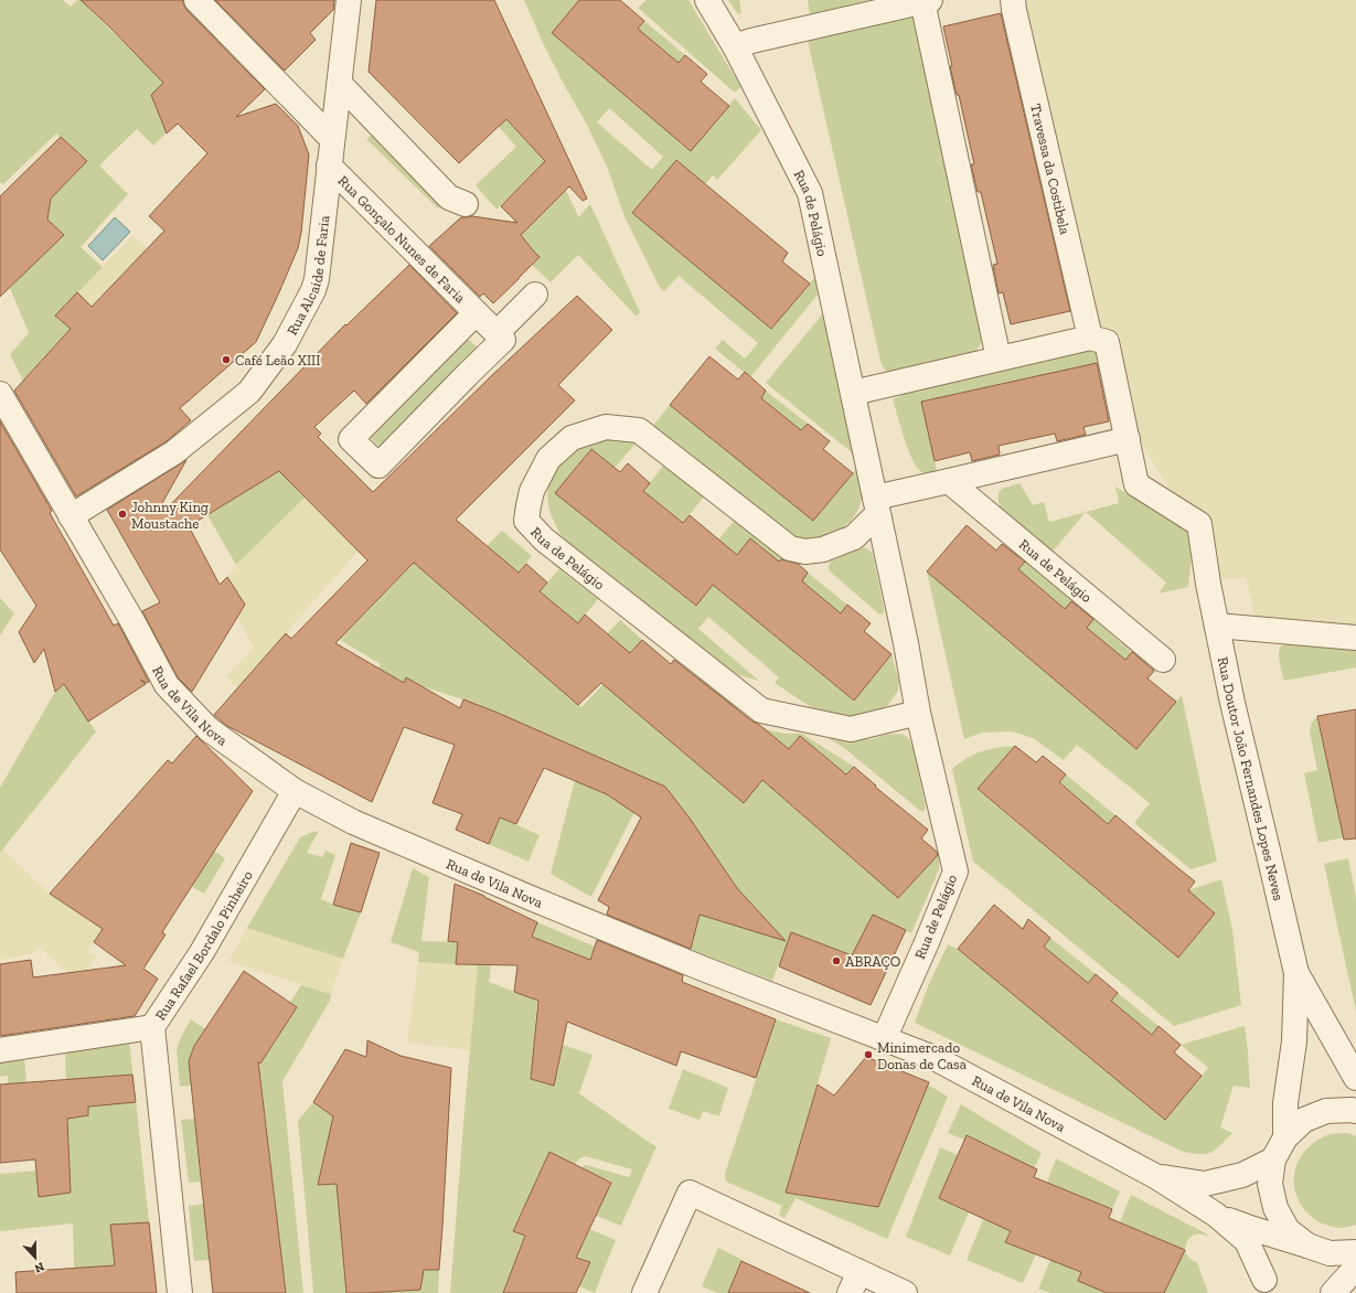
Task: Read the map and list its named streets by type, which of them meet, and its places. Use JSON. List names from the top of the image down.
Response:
{
  "streets": {
    "street": [
      "Travessa da Costibela",
      "Rua de Pelágio",
      "Rua Gonçalo Nunes de Faria",
      "Rua Alcaide de Faria",
      "Rua de Vila Nova",
      "Rua Doutor João Fernandes Lopes Neves",
      "Rua Rafael Bordalo Pinheiro"
    ]
  },
  "crossings": [
    ["Travessa da Costibela", "Rua de Pelágio"],
    ["Travessa da Costibela", "Rua Doutor João Fernandes Lopes Neves"],
    ["Rua de Pelágio", "Rua de Vila Nova"],
    ["Rua Gonçalo Nunes de Faria", "Rua Alcaide de Faria"],
    ["Rua Alcaide de Faria", "Rua de Vila Nova"],
    ["Rua de Vila Nova", "Rua Rafael Bordalo Pinheiro"]
  ],
  "places": [
    "Café Leão XIII",
    "Johnny King Moustache",
    "ABRAÇO",
    "Minimercado Donas de Casa"
  ],
  "north": "bottom"
}
